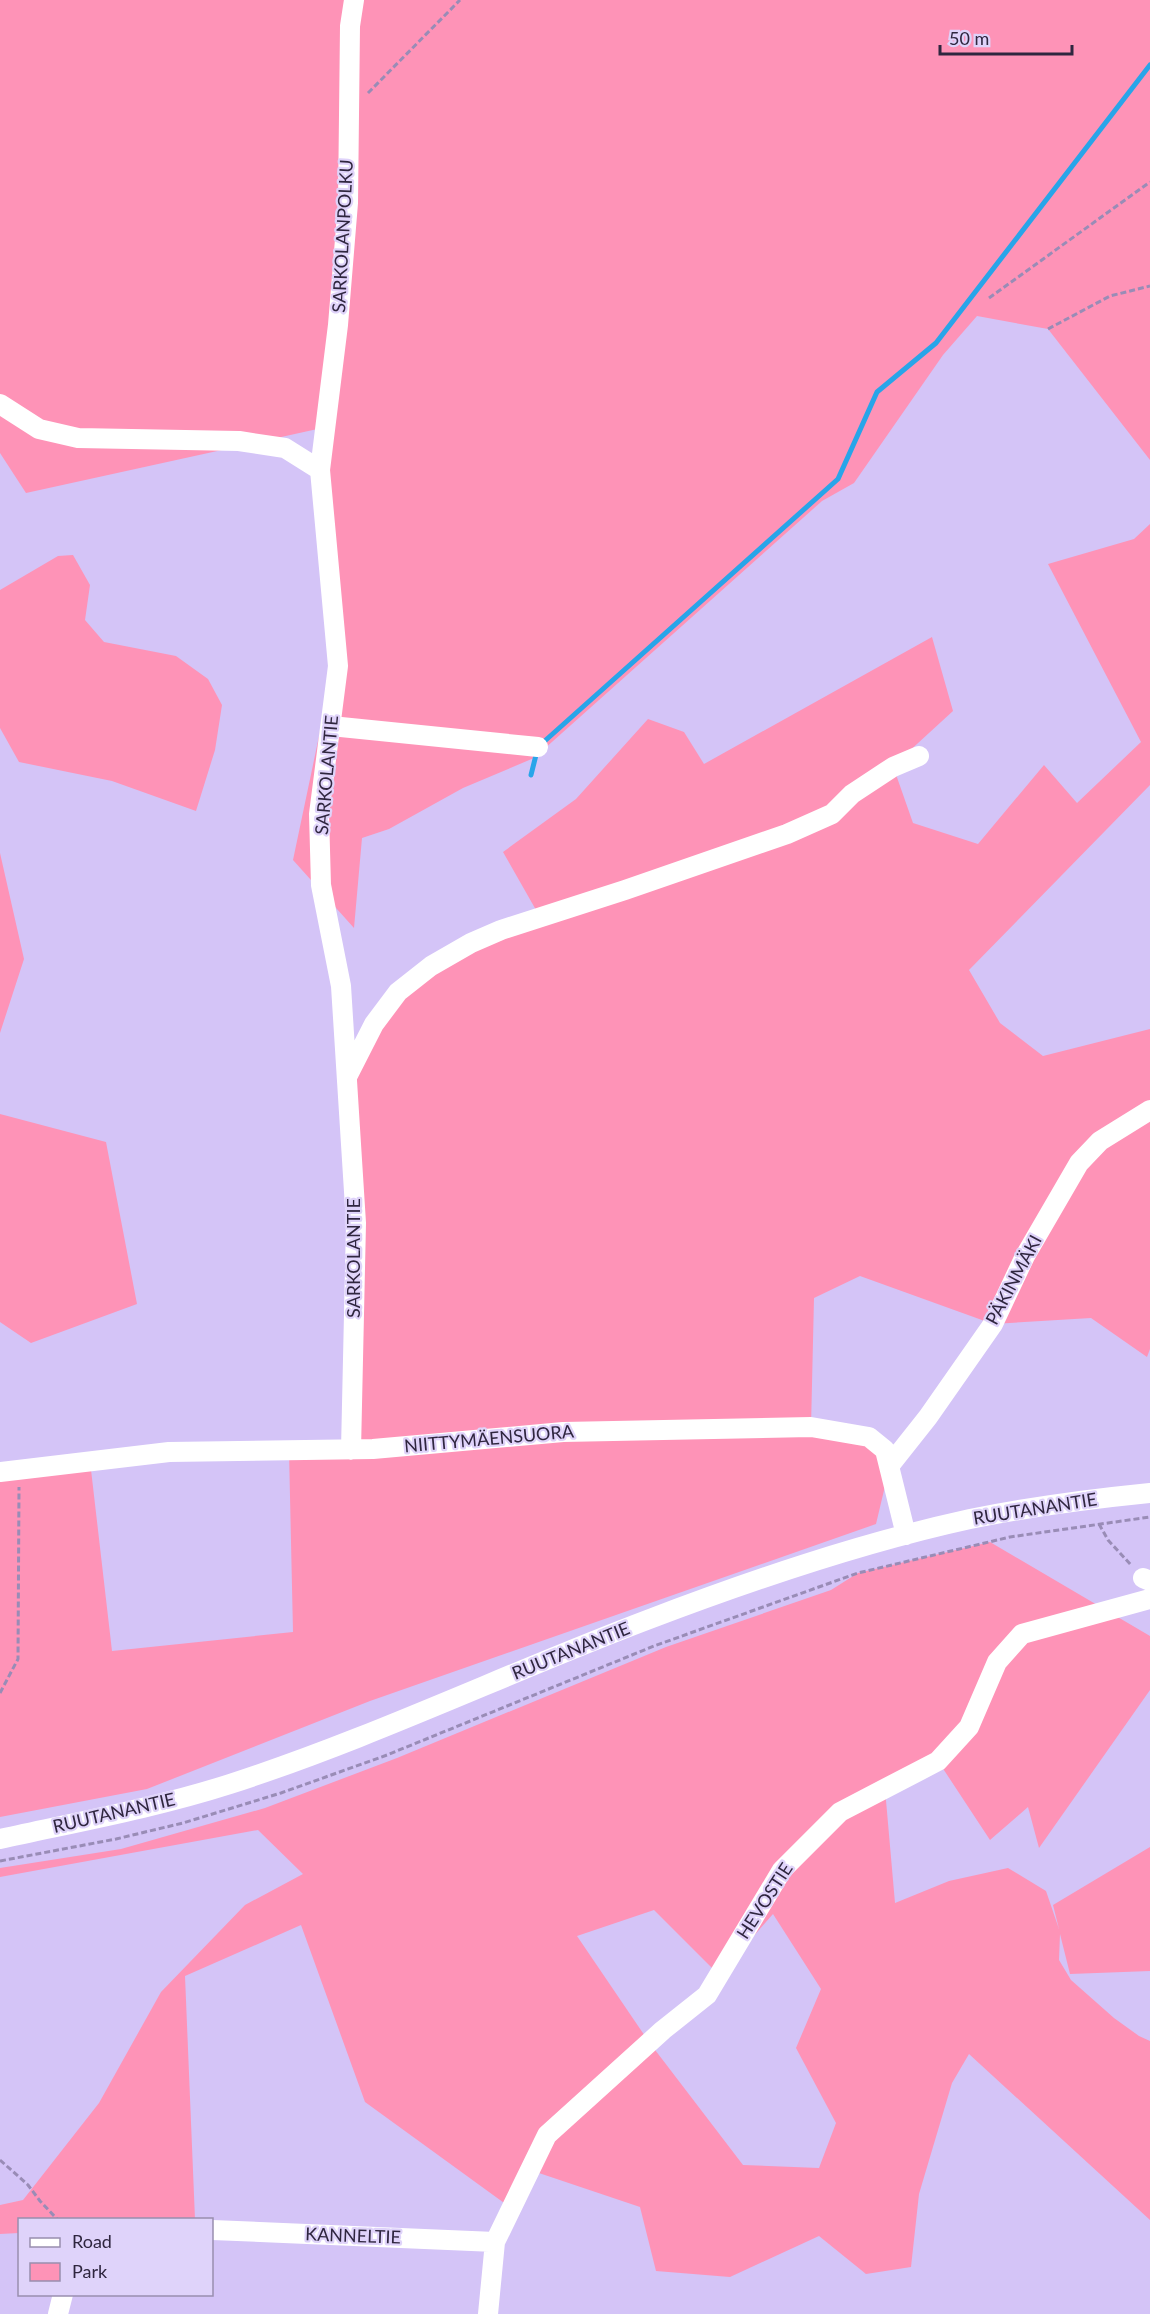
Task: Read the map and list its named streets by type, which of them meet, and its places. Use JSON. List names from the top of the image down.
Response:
{
  "streets": {
    "street": [
      "SARKOLANPOLKU",
      "SARKOLANTIE",
      "PÄKINMÄKI",
      "NIITTYMÄENSUORA",
      "RUUTANANTIE",
      "HEVOSTIE",
      "KANNELTIE"
    ]
  },
  "crossings": [
    ["SARKOLANPOLKU", "SARKOLANTIE"],
    ["SARKOLANTIE", "NIITTYMÄENSUORA"],
    ["PÄKINMÄKI", "NIITTYMÄENSUORA"],
    ["NIITTYMÄENSUORA", "RUUTANANTIE"],
    ["HEVOSTIE", "KANNELTIE"]
  ],
  "legend": ["Road", "Park"],
  "scale_bar": "50 m"
}
